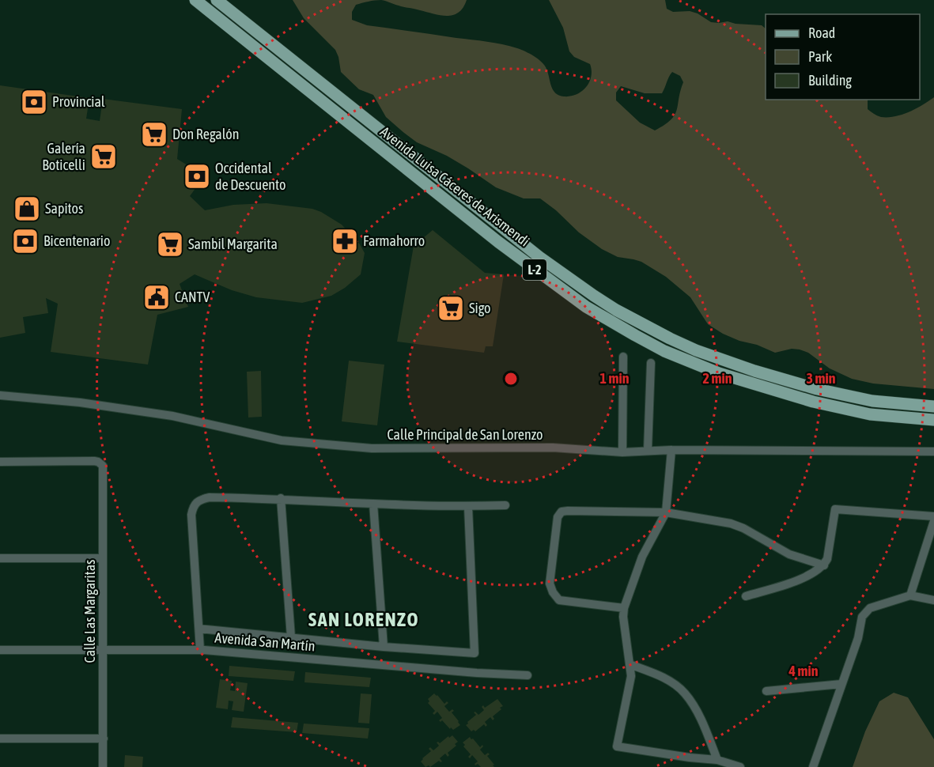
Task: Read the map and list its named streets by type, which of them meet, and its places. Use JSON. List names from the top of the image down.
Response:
{
  "streets": {
    "main road": ["Avenida Luisa Cáceres de Arismendi", "L-2"],
    "street": ["Calle Principal de San Lorenzo", "Calle Las Margaritas", "Avenida San Martín"]
  },
  "crossings": [
    ["Calle Las Margaritas", "Avenida San Martín"]
  ],
  "districts": ["SAN LORENZO"],
  "places": {
    "bank": ["Provincial", "Occidental de Descuento", "Bicentenario"],
    "supermarket": [
      "Don Regalón",
      "Galería Boticelli",
      "Sambil Margarita",
      "Sigo"
    ],
    "shop": ["Sapitos"],
    "pharmacy": ["Farmahorro"],
    "public building": ["CANTV"]
  },
  "legend": ["Road", "Park", "Building"],
  "rings": [
    "1 min",
    "2 min",
    "3 min",
    "4 min"
  ]
}
